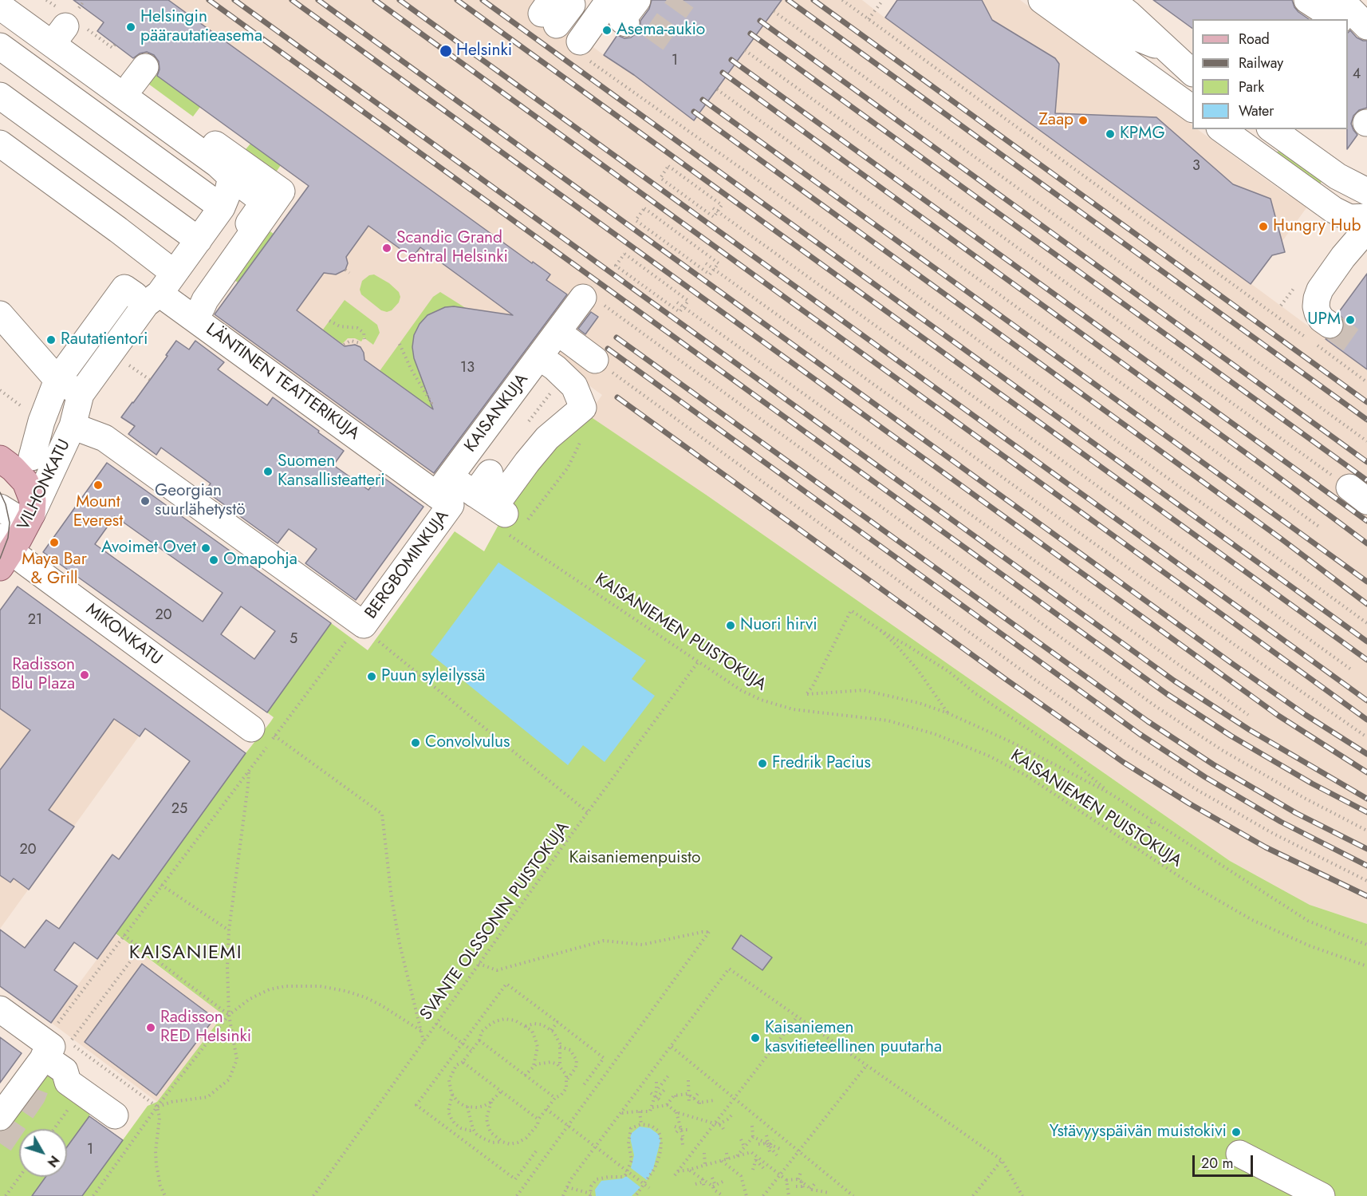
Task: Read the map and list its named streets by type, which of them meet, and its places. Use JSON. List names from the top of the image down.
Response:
{
  "streets": {
    "main road": ["VILHONKATU"],
    "street": [
      "LÄNTINEN TEATTERIKUJA",
      "KAISANKUJA",
      "BERGBOMINKUJA",
      "MIKONKATU"
    ],
    "path": ["KAISANIEMEN PUISTOKUJA", "SVANTE OLSSONIN PUISTOKUJA"]
  },
  "crossings": [
    ["LÄNTINEN TEATTERIKUJA", "KAISANKUJA"],
    ["LÄNTINEN TEATTERIKUJA", "VILHONKATU"],
    ["LÄNTINEN TEATTERIKUJA", "BERGBOMINKUJA"],
    ["LÄNTINEN TEATTERIKUJA", "KAISANIEMEN PUISTOKUJA"],
    ["KAISANKUJA", "BERGBOMINKUJA"],
    ["VILHONKATU", "MIKONKATU"],
    ["KAISANIEMEN PUISTOKUJA", "SVANTE OLSSONIN PUISTOKUJA"]
  ],
  "districts": ["KAISANIEMI"],
  "parks": ["Kaisaniemenpuisto"],
  "places": [
    "Helsingin päärautatieasema",
    "Asema-aukio",
    "Helsinki",
    "Zaap",
    "KPMG",
    "Hungry Hub",
    "Scandic Grand Central Helsinki",
    "UPM",
    "Rautatientori",
    "Suomen Kansallisteatteri",
    "Mount Everest",
    "Georgian suurlähetystö",
    "Maya Bar & Grill",
    "Avoimet Ovet",
    "Omapohja",
    "Nuori hirvi",
    "Radisson Blu Plaza",
    "Puun syleilyssä",
    "Convolvulus",
    "Fredrik Pacius",
    "Radisson RED Helsinki",
    "Kaisaniemen kasvitieteellinen puutarha",
    "Ystävyyspäivän muistokivi"
  ],
  "house_numbers": [
    "1",
    "4",
    "3",
    "13",
    "20",
    "21",
    "5",
    "25",
    "20",
    "1"
  ],
  "legend": [
    "Road",
    "Railway",
    "Park",
    "Water"
  ],
  "scale_bar": "20 m",
  "north": "bottom right"
}
